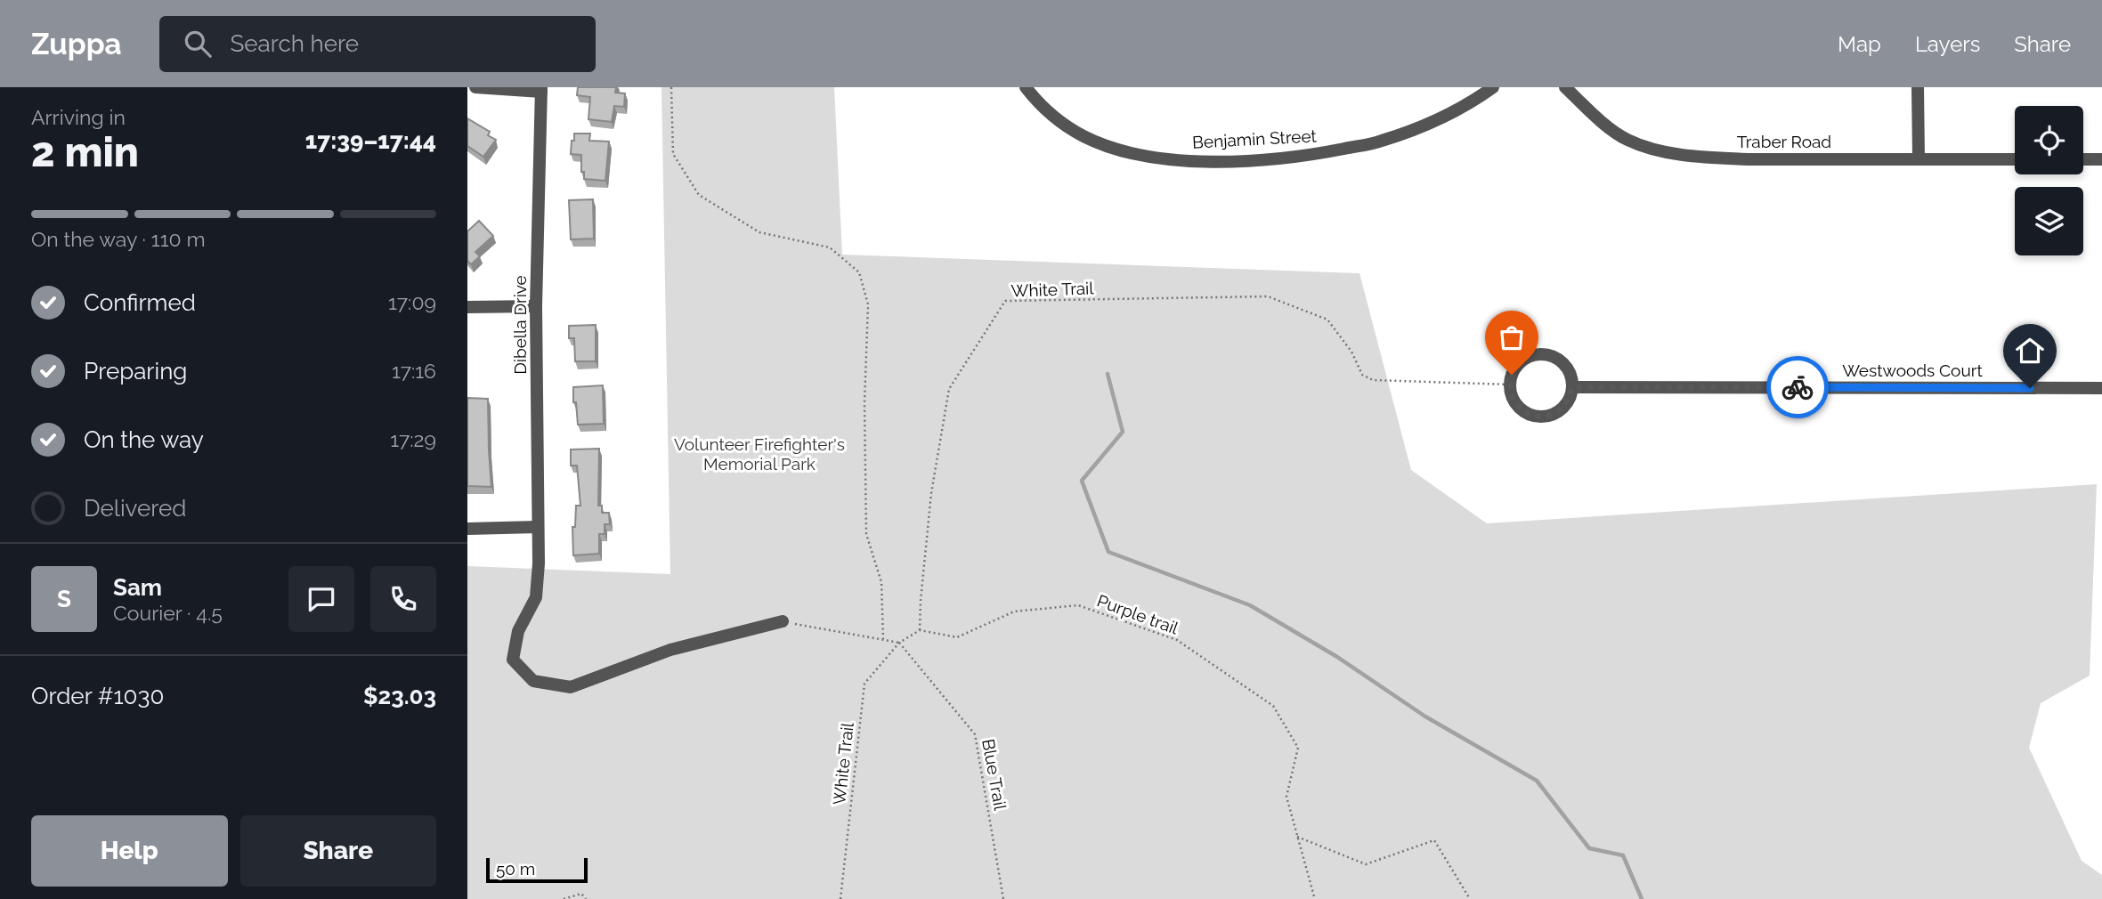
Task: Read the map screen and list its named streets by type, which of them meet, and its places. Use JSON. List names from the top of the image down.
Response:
{
  "streets": {
    "street": [
      "Benjamin Street",
      "Traber Road",
      "Dibella Drive",
      "Westwoods Court"
    ],
    "path": ["White Trail", "Purple trail", "Blue Trail"]
  },
  "crossings": [
    ["White Trail", "Westwoods Court"],
    ["White Trail", "Purple trail"],
    ["White Trail", "Blue Trail"]
  ],
  "parks": ["Volunteer Firefighter's Memorial Park"],
  "scale_bar": "50 m",
  "page": {
    "header": "Zuppa",
    "search": "Search here",
    "nav": ["Map", "Layers", "Share"],
    "heading": ["2 min", "Arriving in", "17:39–17:44"],
    "panel": [
      "Sam",
      "Courier · 4.5",
      "Order #1030",
      "$23.03"
    ],
    "bar": "On the way · 110 m",
    "list": [
      ["Confirmed", "17:09"],
      ["Preparing", "17:16"],
      ["On the way", "17:29"],
      "Delivered"
    ],
    "round": "S",
    "buttons": ["Help", "Share"],
    "scale": "50 m"
  }
}
